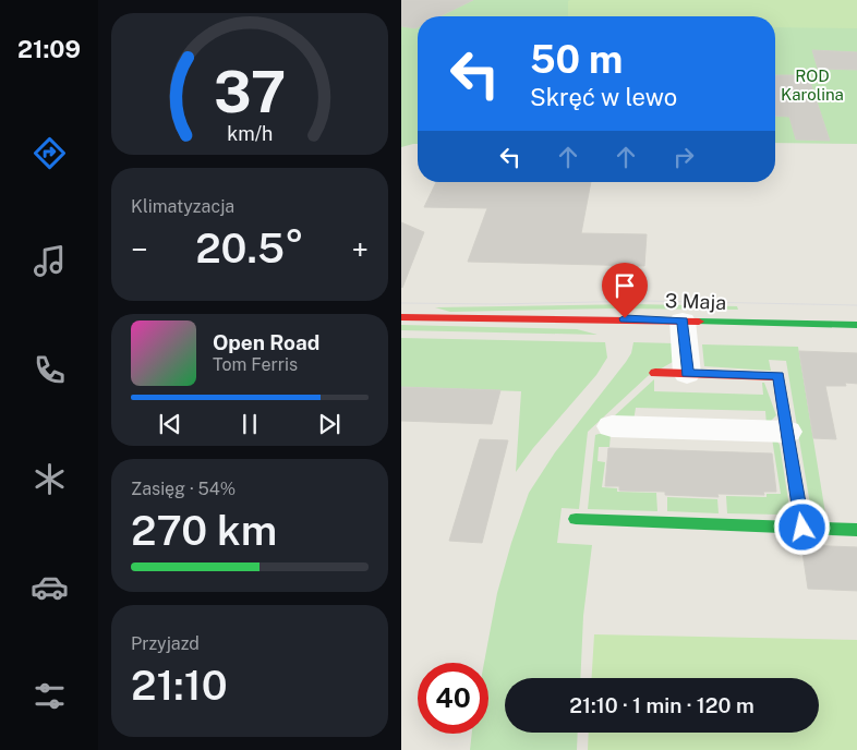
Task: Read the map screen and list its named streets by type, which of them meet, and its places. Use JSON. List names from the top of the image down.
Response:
{
  "streets": {
    "street": ["3 Maja"]
  },
  "parks": ["ROD Karolina"],
  "page": {
    "tabs": "21:09",
    "turn": ["50 m", "Skręć w lewo"],
    "tile": [
      "Klimatyzacja",
      ["Zasięg · 54%", "270 km"],
      ["Przyjazd", "21:10"]
    ],
    "heat": ["−", "20.5°", "+"],
    "song": ["Open Road", "Tom Ferris"],
    "limit": "40",
    "trip": "21:10 · 1 min · 120 m",
    "gauge": ["37", "km/h"]
  }
}
